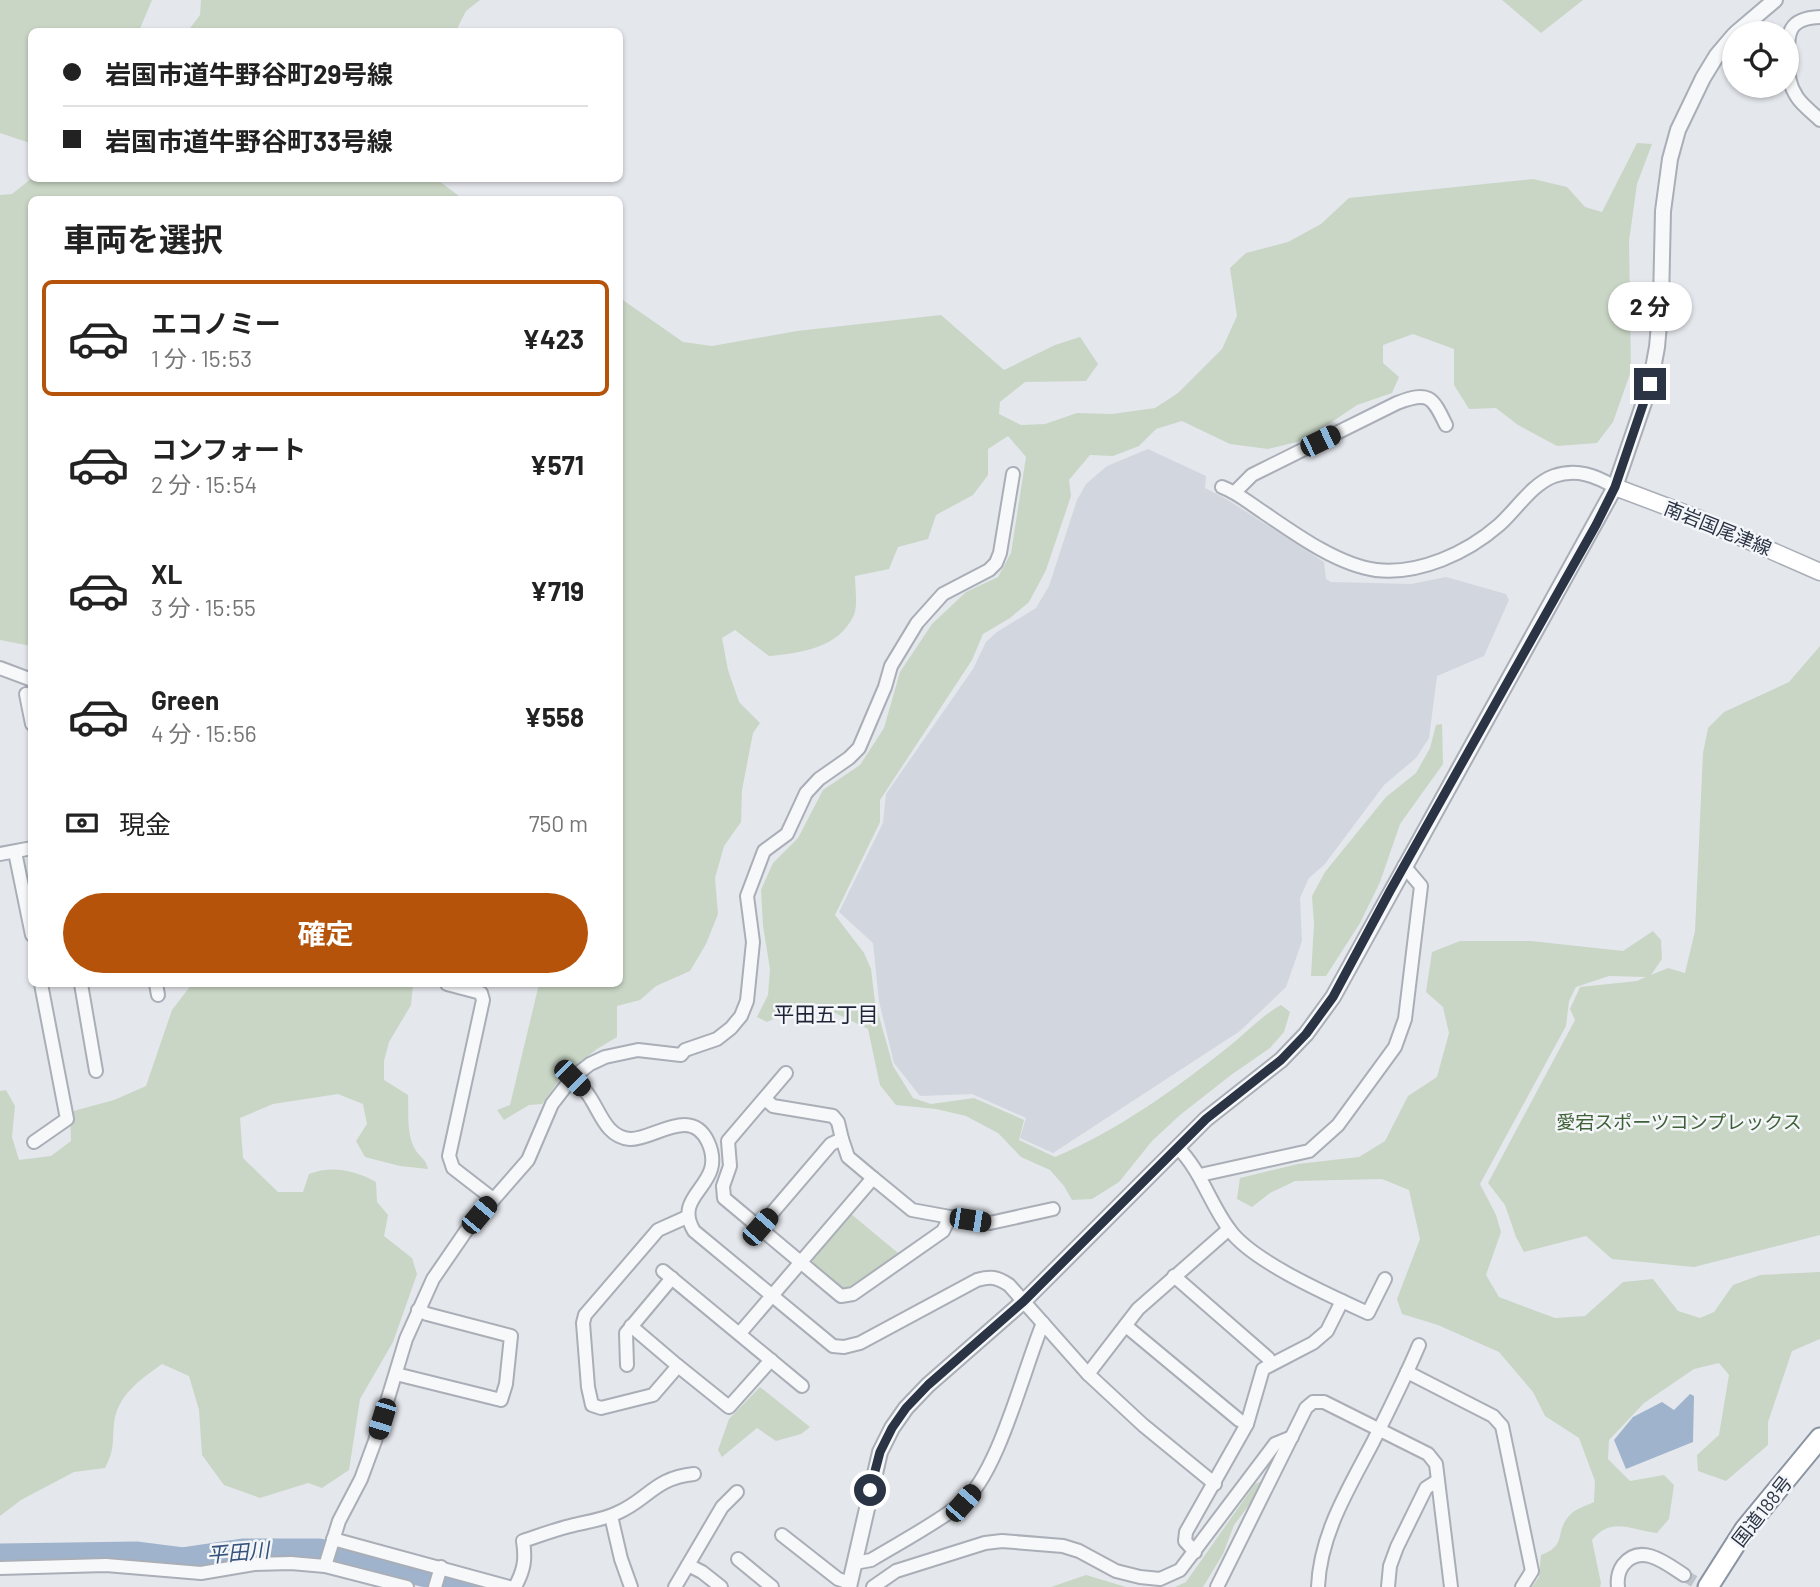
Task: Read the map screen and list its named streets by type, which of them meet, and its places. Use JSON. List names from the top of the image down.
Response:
{
  "streets": {
    "highway": ["国道188号"],
    "main road": ["南岩国尾津線"]
  },
  "districts": ["平田五丁目"],
  "water": ["平田川"],
  "parks": ["愛宕スポーツコンプレックス"],
  "page": {
    "banner": ["岩国市道牛野谷町29号線", "岩国市道牛野谷町33号線"],
    "heading": "車両を選択",
    "list": [
      {
        "name": "エコノミー",
        "note": "1 分 · 15:53",
        "value": "¥423"
      },
      {
        "name": "コンフォート",
        "note": "2 分 · 15:54",
        "value": "¥571"
      },
      {
        "name": "XL",
        "note": "3 分 · 15:55",
        "value": "¥719"
      },
      {
        "name": "Green",
        "note": "4 分 · 15:56",
        "value": "¥558"
      }
    ],
    "bubble": "2 分",
    "pay": ["現金", "750 m"],
    "buttons": "確定"
  }
}
